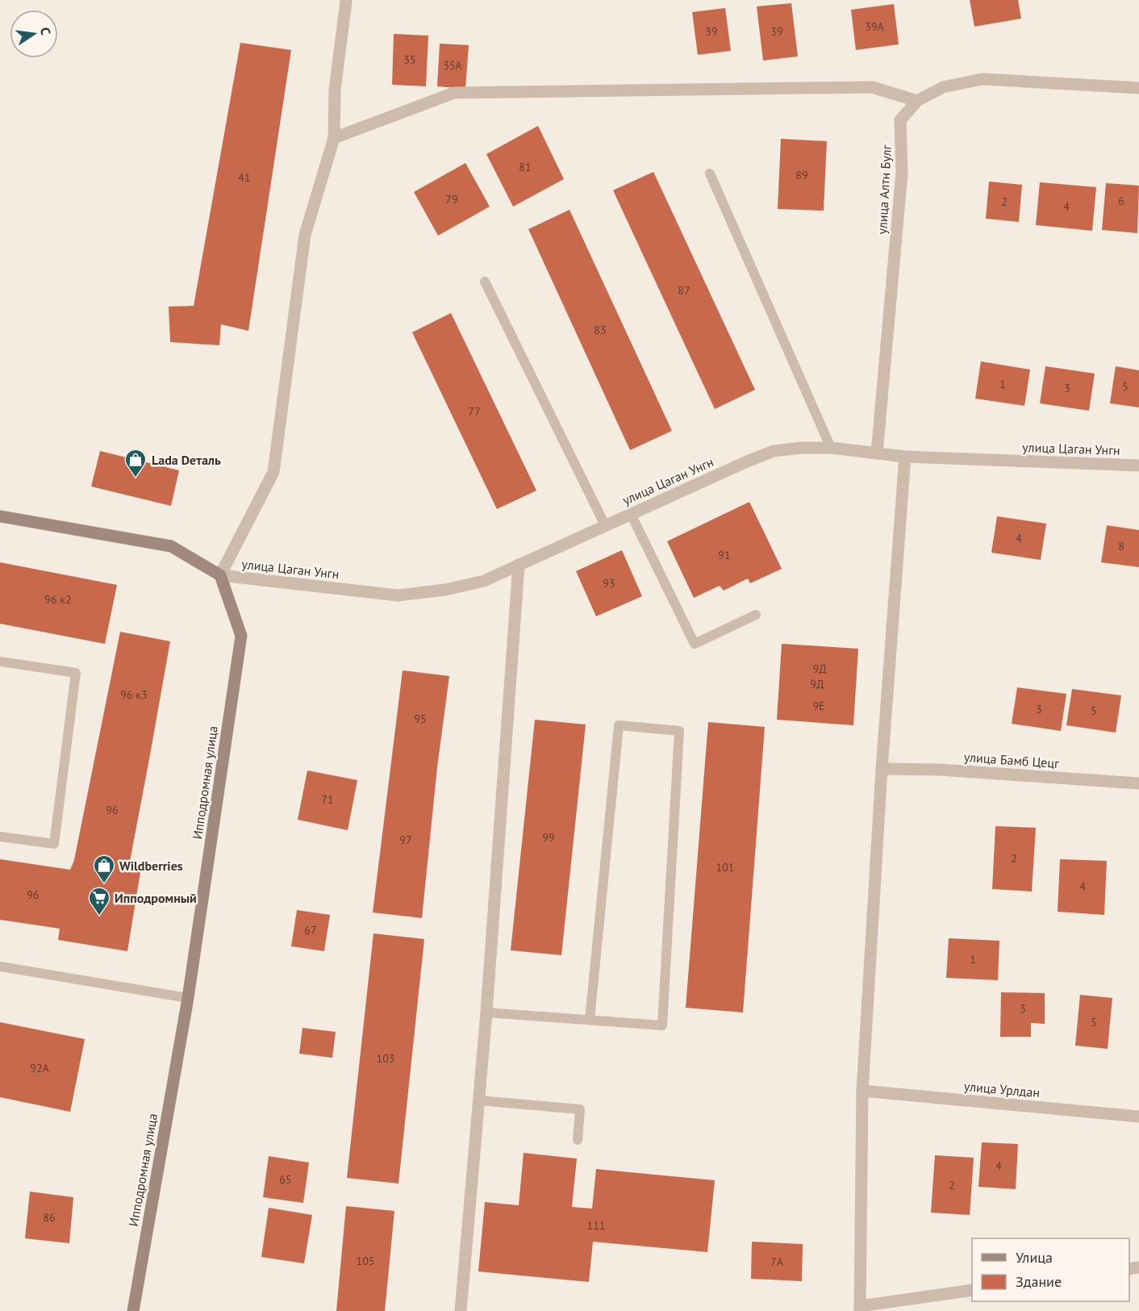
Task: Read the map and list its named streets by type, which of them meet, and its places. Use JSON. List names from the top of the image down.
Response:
{
  "streets": {
    "main road": ["Ипподромная улица"],
    "street": [
      "улица Алтн Булг",
      "улица Цаган Унгн",
      "улица Бамб Цецг",
      "улица Урлдан"
    ]
  },
  "crossings": [
    ["улица Алтн Булг", "улица Цаган Унгн"],
    ["улица Цаган Унгн", "Ипподромная улица"]
  ],
  "places": {
    "shop": ["Lada Dеталь", "Wildberries"],
    "supermarket": ["Ипподромный"]
  },
  "house_numbers": [
    "39А",
    "39",
    "39",
    "35",
    "35А",
    "81",
    "89",
    "41",
    "79",
    "6",
    "2",
    "4",
    "87",
    "83",
    "1",
    "5",
    "3",
    "77",
    "4",
    "8",
    "91",
    "93",
    "96 к2",
    "9Д",
    "9Д",
    "96 к3",
    "9Е",
    "3",
    "5",
    "95",
    "71",
    "96",
    "99",
    "97",
    "2",
    "101",
    "4",
    "96",
    "67",
    "1",
    "3",
    "5",
    "103",
    "92А",
    "4",
    "65",
    "2",
    "86",
    "111",
    "105",
    "7А"
  ],
  "legend": ["Улица", "Здание"],
  "north": "right"
}
